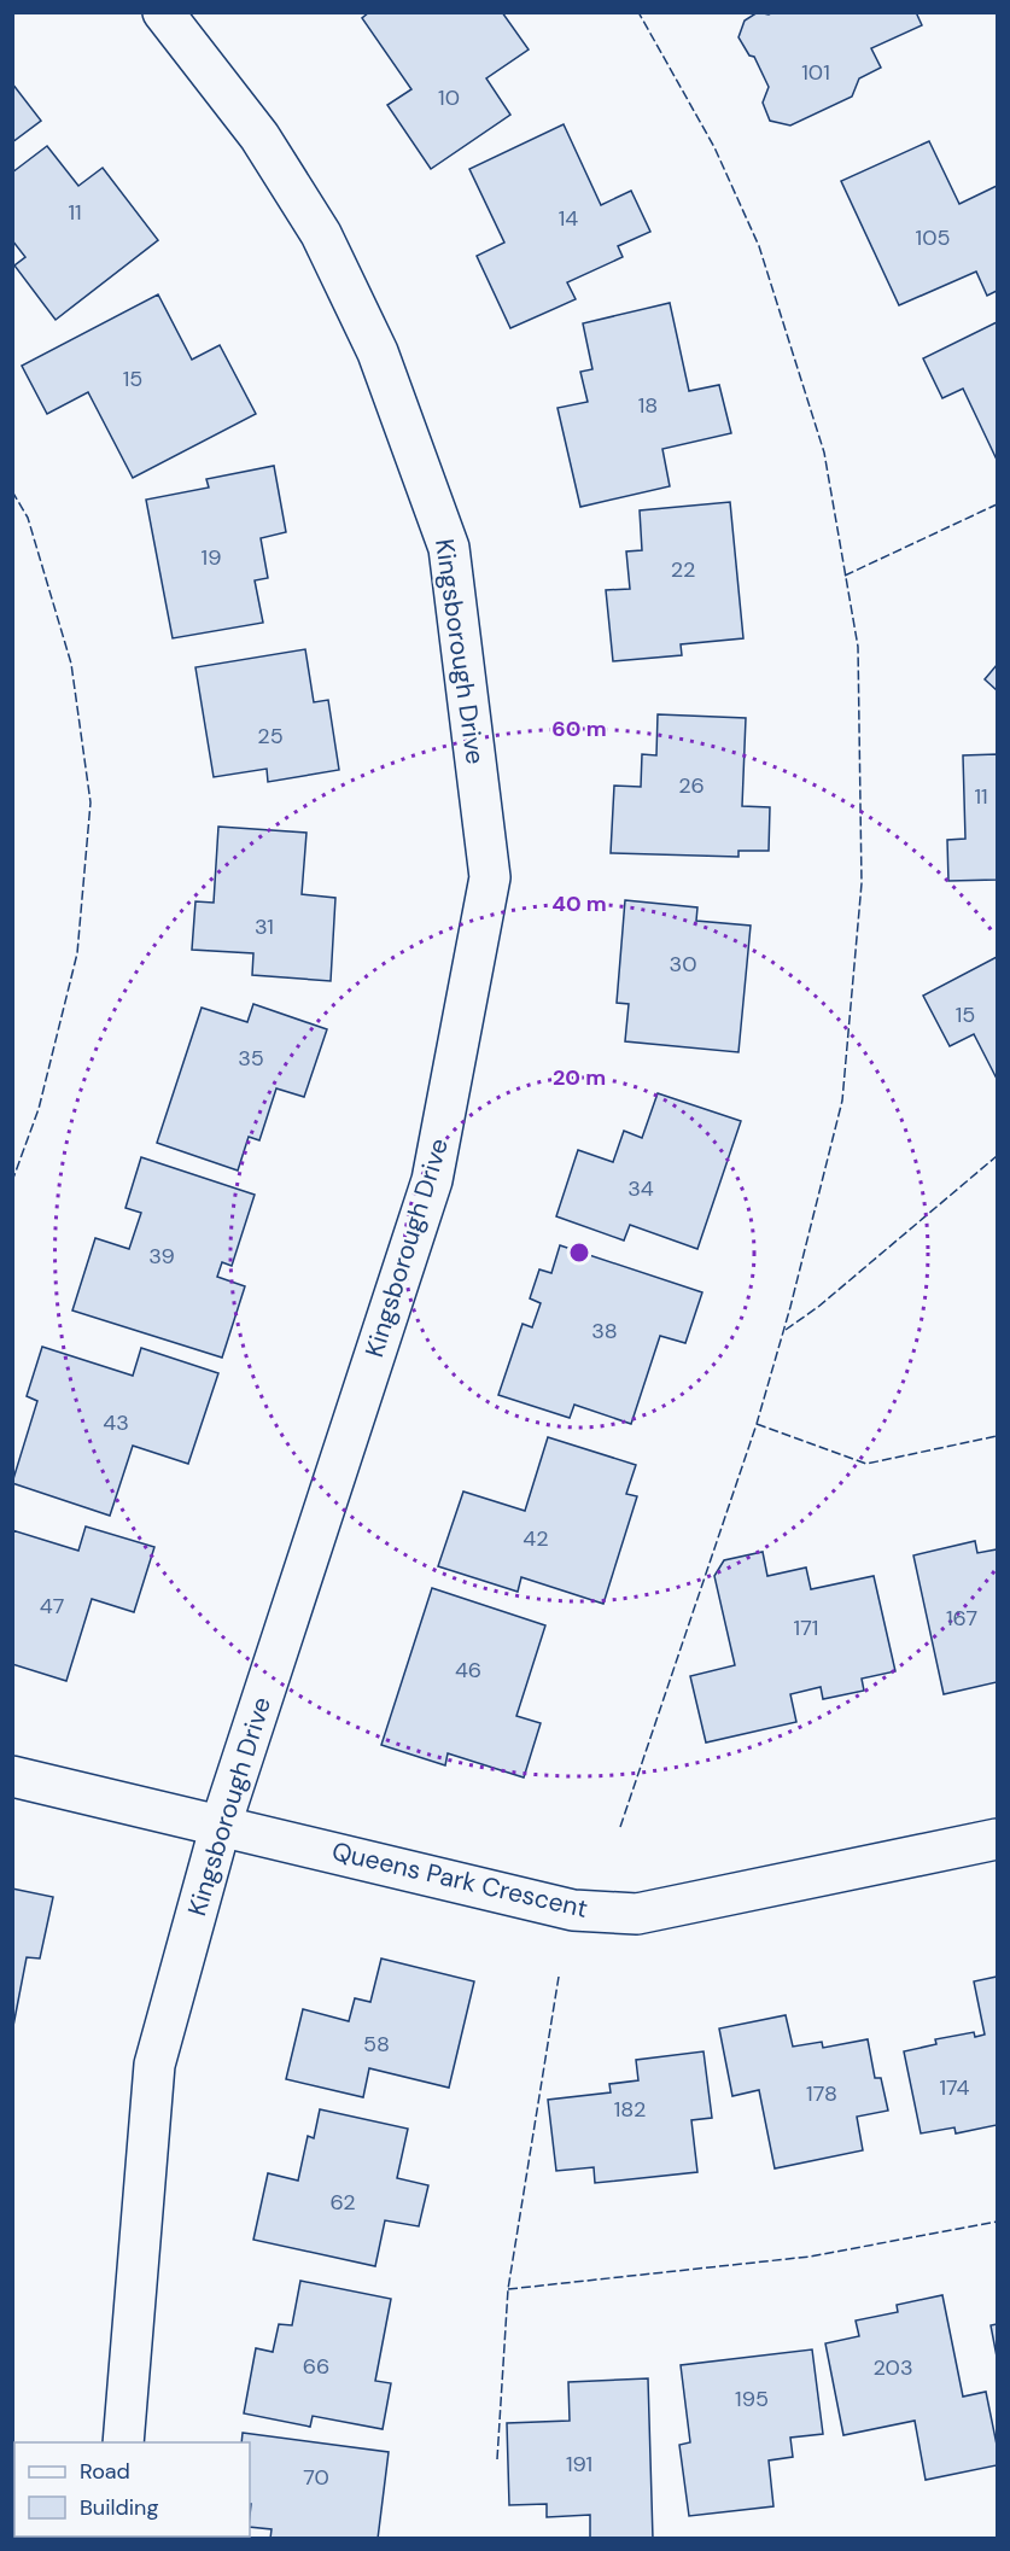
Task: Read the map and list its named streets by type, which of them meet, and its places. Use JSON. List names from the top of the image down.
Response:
{
  "streets": {
    "street": ["Kingsborough Drive", "Queens Park Crescent"]
  },
  "crossings": [
    ["Kingsborough Drive", "Queens Park Crescent"]
  ],
  "house_numbers": [
    "101",
    "10",
    "11",
    "14",
    "105",
    "15",
    "18",
    "19",
    "22",
    "25",
    "26",
    "11",
    "31",
    "30",
    "15",
    "35",
    "34",
    "39",
    "38",
    "43",
    "42",
    "47",
    "167",
    "171",
    "46",
    "58",
    "174",
    "178",
    "182",
    "62",
    "66",
    "203",
    "195",
    "191",
    "70"
  ],
  "legend": ["Road", "Building"],
  "rings": ["60 m", "40 m", "20 m"]
}
